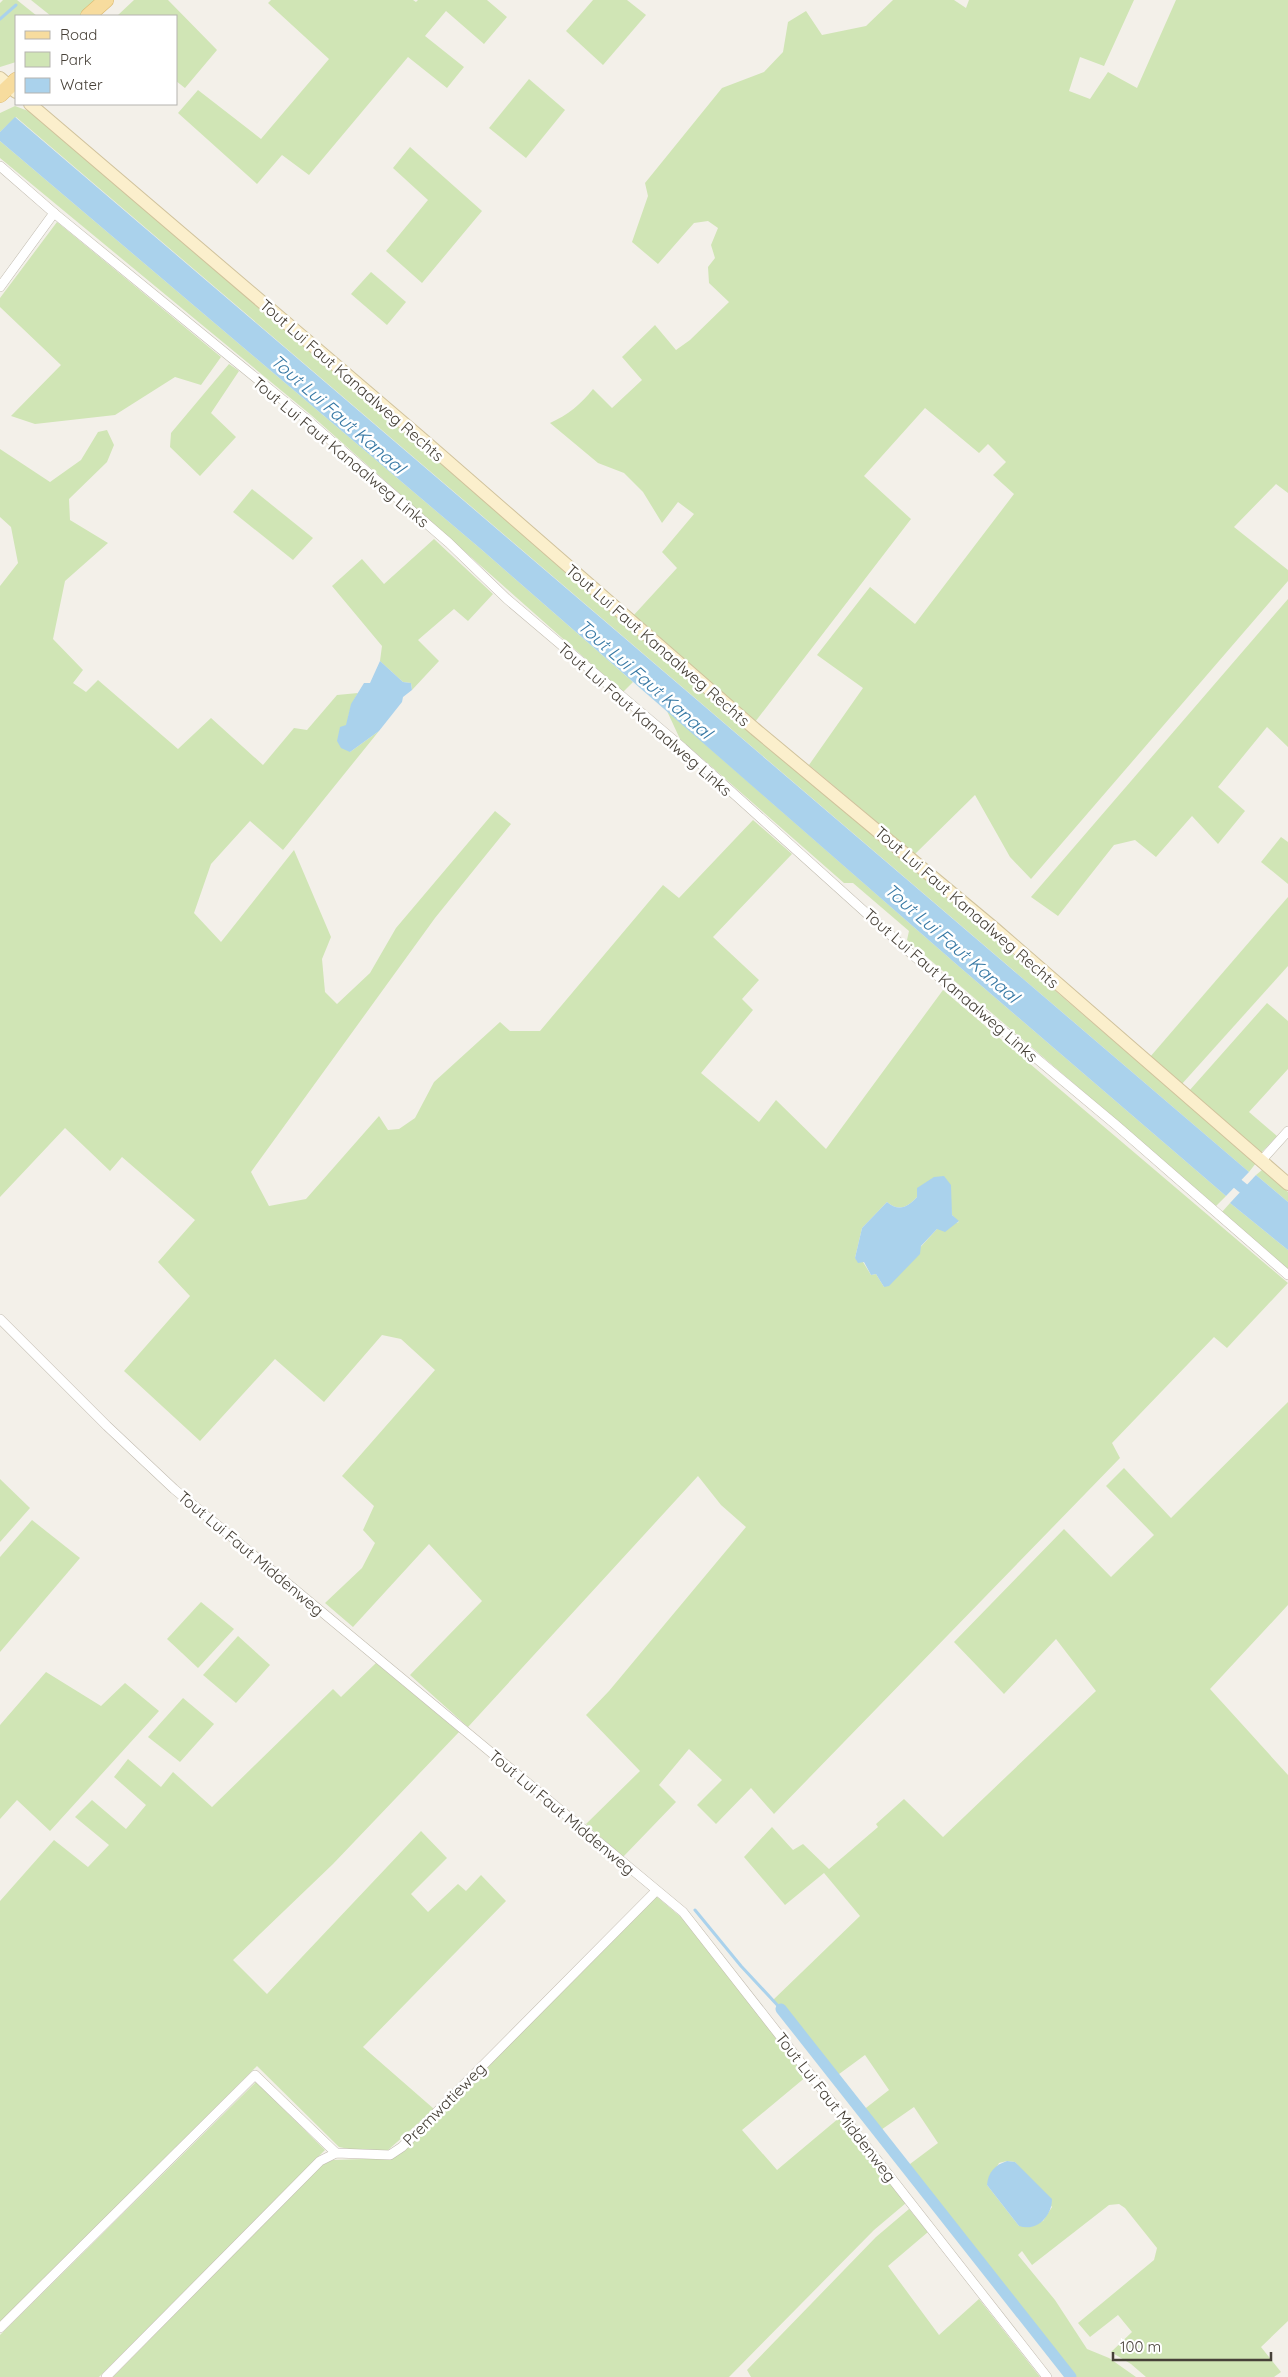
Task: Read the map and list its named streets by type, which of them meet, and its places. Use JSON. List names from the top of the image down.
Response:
{
  "streets": {
    "street": [
      "Tout Lui Faut Kanaalweg Rechts",
      "Tout Lui Faut Kanaalweg Links",
      "Tout Lui Faut Middenweg",
      "Premwatieweg"
    ]
  },
  "crossings": [
    ["Tout Lui Faut Middenweg", "Premwatieweg"]
  ],
  "water": ["Tout Lui Faut Kanaal"],
  "legend": ["Road", "Park", "Water"],
  "scale_bar": "100 m"
}
